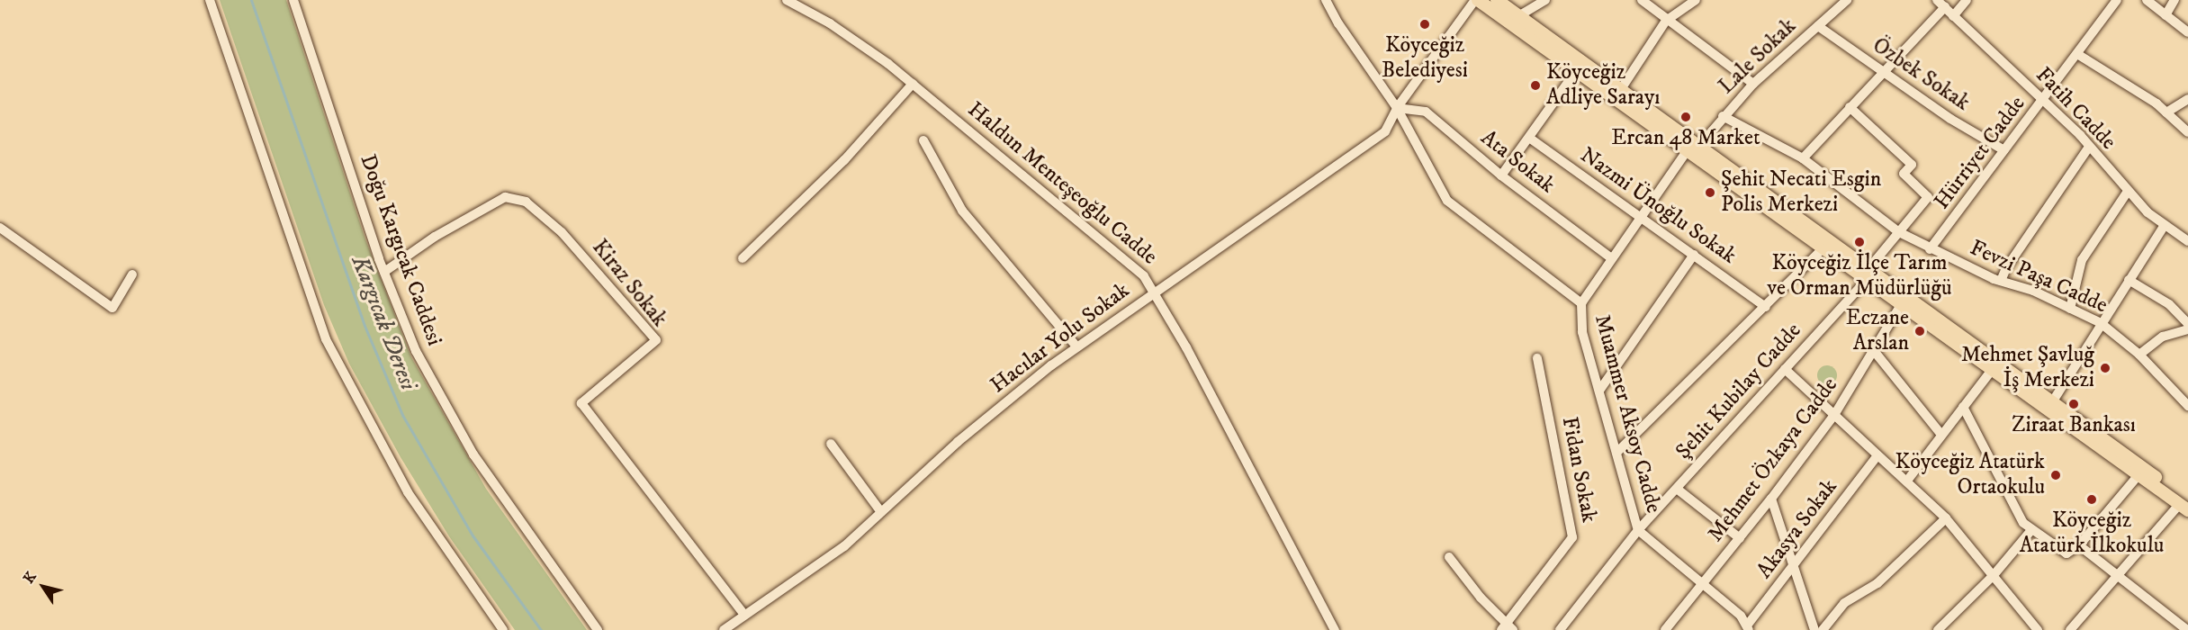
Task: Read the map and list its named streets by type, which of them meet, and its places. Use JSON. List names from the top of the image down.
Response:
{
  "streets": {
    "street": [
      "Lale Sokak",
      "Özbek Sokak",
      "Fatih Cadde",
      "Hürriyet Cadde",
      "Ata Sokak",
      "Haldun Menteşeoğlu Cadde",
      "Nazmi Ünoğlu Sokak",
      "Doğu Kargıcak Caddesi",
      "Fevzi Paşa Cadde",
      "Kiraz Sokak",
      "Hacılar Yolu Sokak",
      "Şehit Kubilay Cadde",
      "Muammer Aksoy Cadde",
      "Mehmet Özkaya Cadde",
      "Fidan Sokak",
      "Akasya Sokak"
    ]
  },
  "crossings": [
    ["Lale Sokak", "Özbek Sokak"],
    ["Lale Sokak", "Fevzi Paşa Cadde"],
    ["Özbek Sokak", "Hürriyet Cadde"],
    ["Fatih Cadde", "Hürriyet Cadde"],
    ["Hürriyet Cadde", "Fevzi Paşa Cadde"],
    ["Ata Sokak", "Hacılar Yolu Sokak"],
    ["Ata Sokak", "Muammer Aksoy Cadde"],
    ["Haldun Menteşeoğlu Cadde", "Hacılar Yolu Sokak"],
    ["Doğu Kargıcak Caddesi", "Kiraz Sokak"],
    ["Fevzi Paşa Cadde", "Şehit Kubilay Cadde"],
    ["Kiraz Sokak", "Hacılar Yolu Sokak"],
    ["Hacılar Yolu Sokak", "Muammer Aksoy Cadde"],
    ["Şehit Kubilay Cadde", "Muammer Aksoy Cadde"],
    ["Muammer Aksoy Cadde", "Mehmet Özkaya Cadde"],
    ["Muammer Aksoy Cadde", "Akasya Sokak"]
  ],
  "water": ["Kargıcak Deresi"],
  "places": [
    "Köyceğiz Belediyesi",
    "Köyceğiz Adliye Sarayı",
    "Ercan 48 Market",
    "Şehit Necati Esgin Polis Merkezi",
    "Köyceğiz İlçe Tarım ve Orman Müdürlüğü",
    "Eczane Arslan",
    "Mehmet Şavluğ İş Merkezi",
    "Ziraat Bankası",
    "Köyceğiz Atatürk Ortaokulu",
    "Köyceğiz Atatürk İlkokulu"
  ],
  "north": "top left"
}
